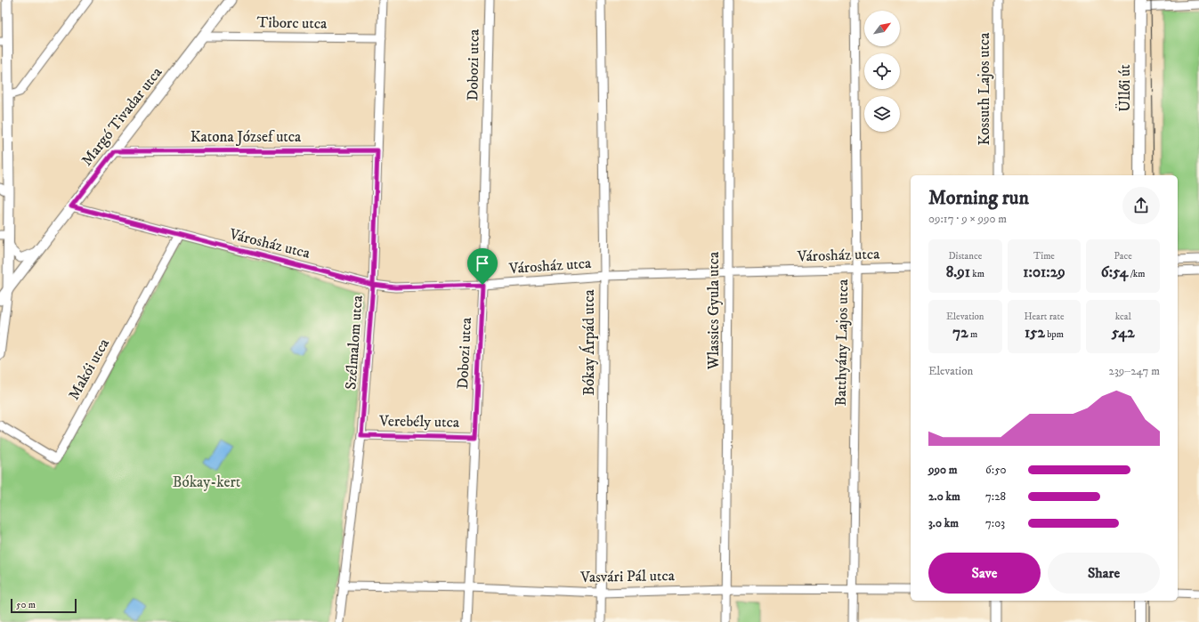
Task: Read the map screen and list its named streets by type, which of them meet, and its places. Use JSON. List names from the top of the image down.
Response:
{
  "streets": {
    "main road": ["Üllői út"],
    "street": [
      "Tiborc utca",
      "Dobozi utca",
      "Kossuth Lajos utca",
      "Margó Tivadar utca",
      "Katona József utca",
      "Városház utca",
      "Wlassics Gyula utca",
      "Szélmalom utca",
      "Bókay Árpád utca",
      "Batthyány Lajos utca",
      "Makói utca",
      "Verebély utca",
      "Vasvári Pál utca"
    ]
  },
  "crossings": [
    ["Tiborc utca", "Margó Tivadar utca"],
    ["Tiborc utca", "Szélmalom utca"],
    ["Dobozi utca", "Városház utca"],
    ["Dobozi utca", "Verebély utca"],
    ["Dobozi utca", "Vasvári Pál utca"],
    ["Margó Tivadar utca", "Katona József utca"],
    ["Margó Tivadar utca", "Városház utca"],
    ["Katona József utca", "Szélmalom utca"],
    ["Városház utca", "Wlassics Gyula utca"],
    ["Városház utca", "Szélmalom utca"],
    ["Városház utca", "Bókay Árpád utca"],
    ["Városház utca", "Batthyány Lajos utca"],
    ["Városház utca", "Makói utca"],
    ["Wlassics Gyula utca", "Vasvári Pál utca"],
    ["Szélmalom utca", "Verebély utca"],
    ["Szélmalom utca", "Vasvári Pál utca"],
    ["Bókay Árpád utca", "Vasvári Pál utca"],
    ["Batthyány Lajos utca", "Vasvári Pál utca"]
  ],
  "parks": ["Bókay-kert"],
  "scale_bar": "50 m",
  "north": "top right",
  "page": {
    "heading": ["Morning run", "09:17 · 9 × 990 m"],
    "stats": [
      ["Distance", "8.91 km"],
      ["Time", "1:01:29"],
      ["Pace", "6:54 /km"],
      ["Elevation", "72 m"],
      ["Heart rate", "152 bpm"],
      ["kcal", "542"]
    ],
    "chart": ["Elevation", "239–247 m"],
    "list": [
      {
        "name": "990 m",
        "note": "6:50"
      },
      {
        "name": "2.0 km",
        "note": "7:28"
      },
      {
        "name": "3.0 km",
        "note": "7:03"
      }
    ],
    "buttons": ["Save", "Share"],
    "scale": "50 m"
  }
}
